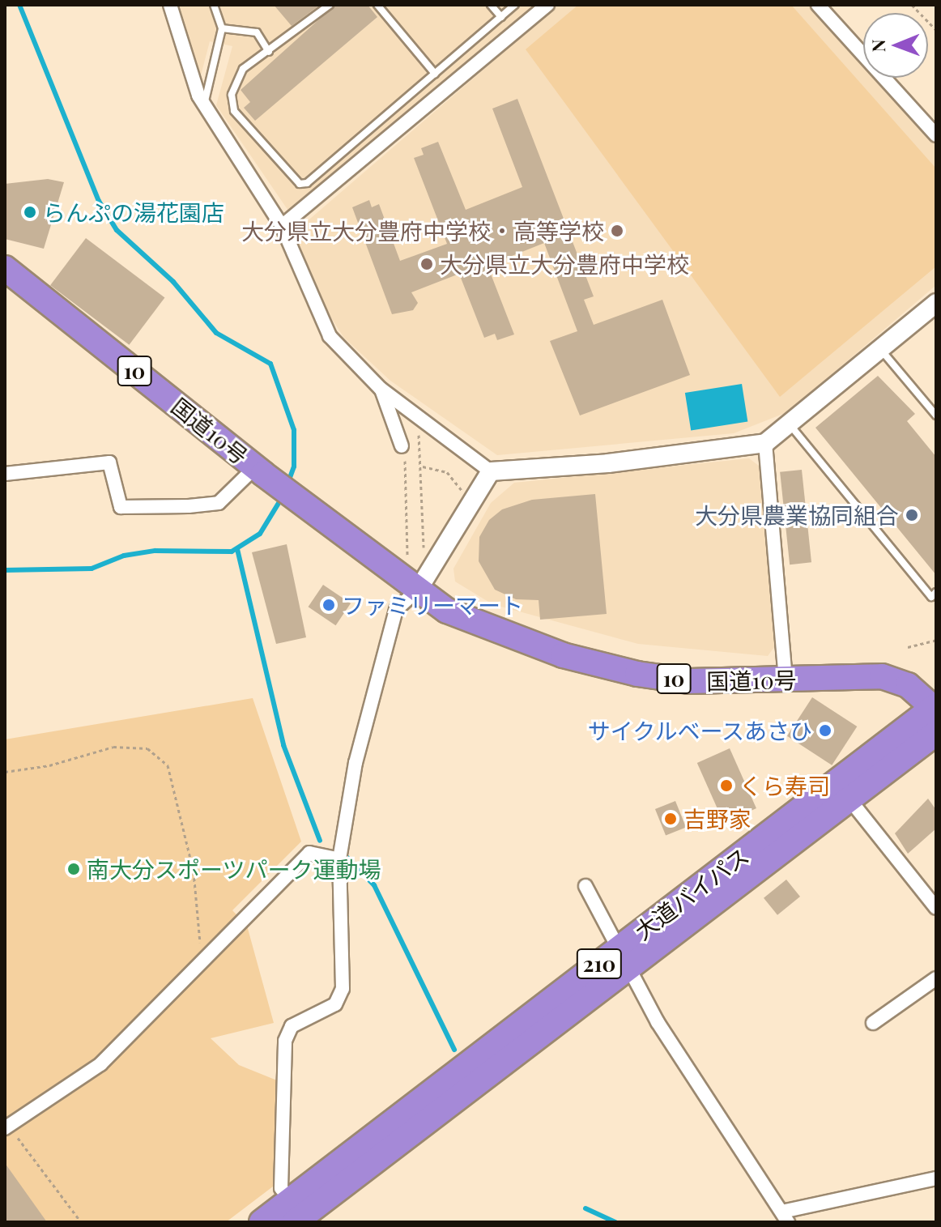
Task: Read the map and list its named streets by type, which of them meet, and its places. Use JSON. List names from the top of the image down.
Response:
{
  "streets": {
    "highway": [
      "10",
      "国道10号",
      "大道バイパス",
      "210"
    ]
  },
  "crossings": [
    ["国道10号", "大道バイパス"]
  ],
  "places": [
    "らんぷの湯花園店",
    "大分県立大分豊府中学校・高等学校",
    "大分県立大分豊府中学校",
    "大分県農業協同組合",
    "ファミリーマート",
    "サイクルベースあさひ",
    "くら寿司",
    "吉野家",
    "南大分スポーツパーク運動場"
  ],
  "north": "left"
}
